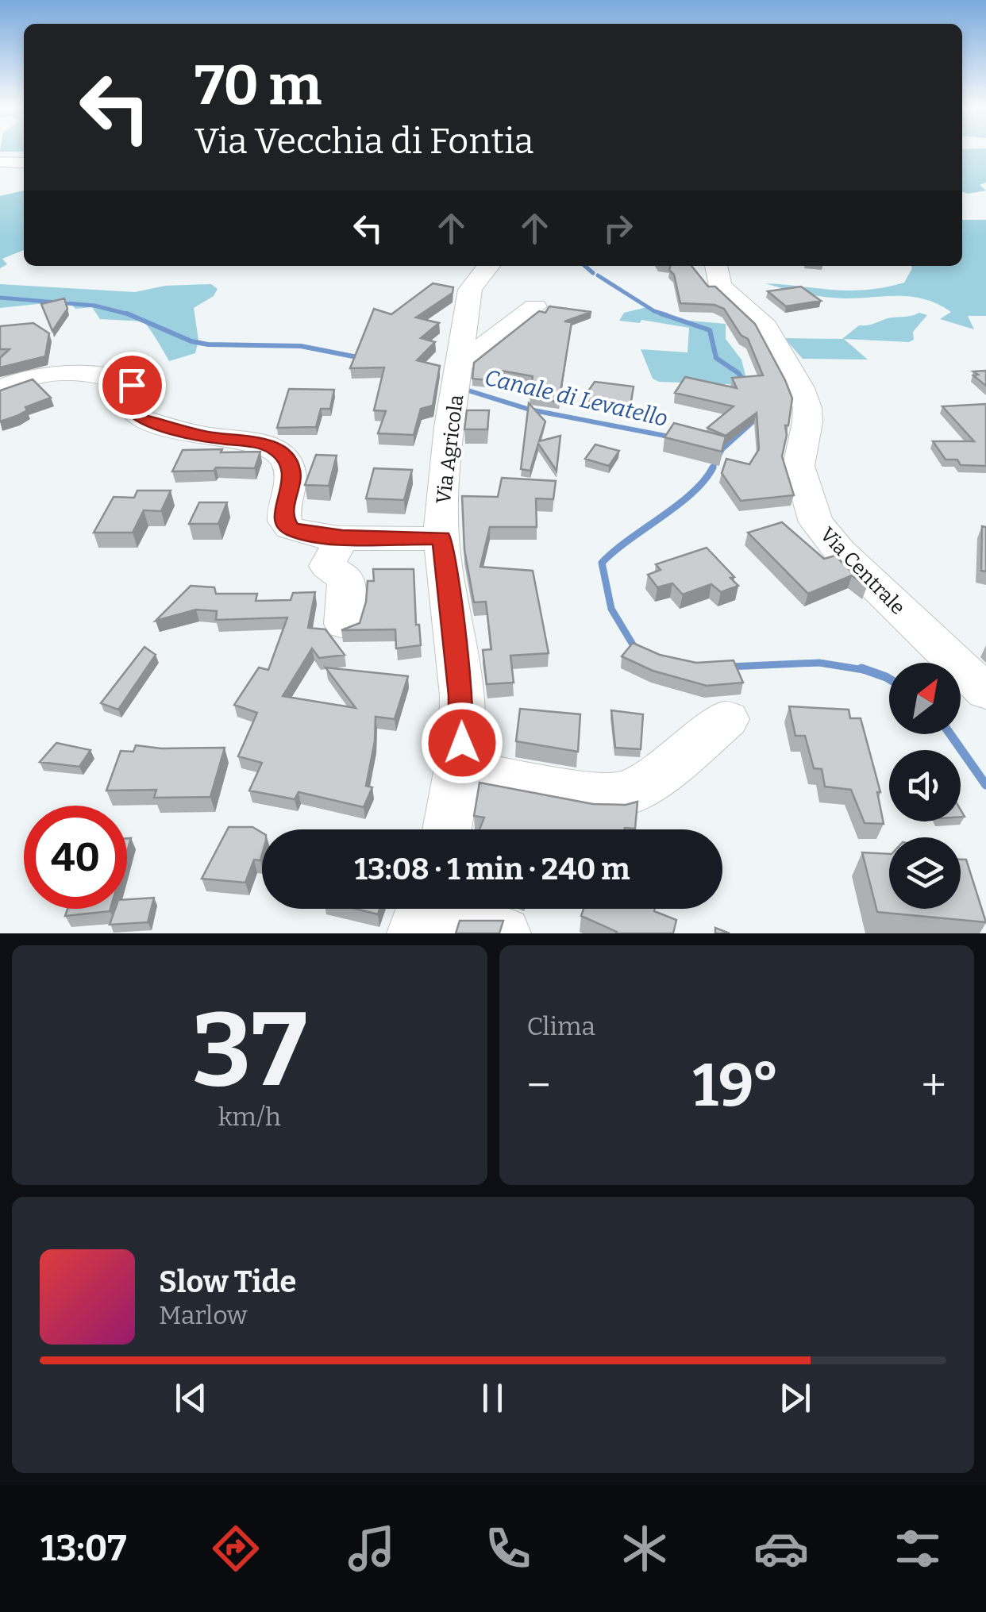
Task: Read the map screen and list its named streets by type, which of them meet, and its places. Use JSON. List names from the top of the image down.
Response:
{
  "streets": {
    "street": ["Via Agricola", "Via Centrale"]
  },
  "water": ["Canale di Levatello"],
  "north": "top right",
  "page": {
    "turn": ["70 m", "Via Vecchia di Fontia"],
    "limit": "40",
    "trip": "13:08 · 1 min · 240 m",
    "tile": [
      ["37", "km/h"],
      "Clima"
    ],
    "heat": ["−", "19°", "+"],
    "song": ["Slow Tide", "Marlow"],
    "tabs": "13:07"
  }
}
